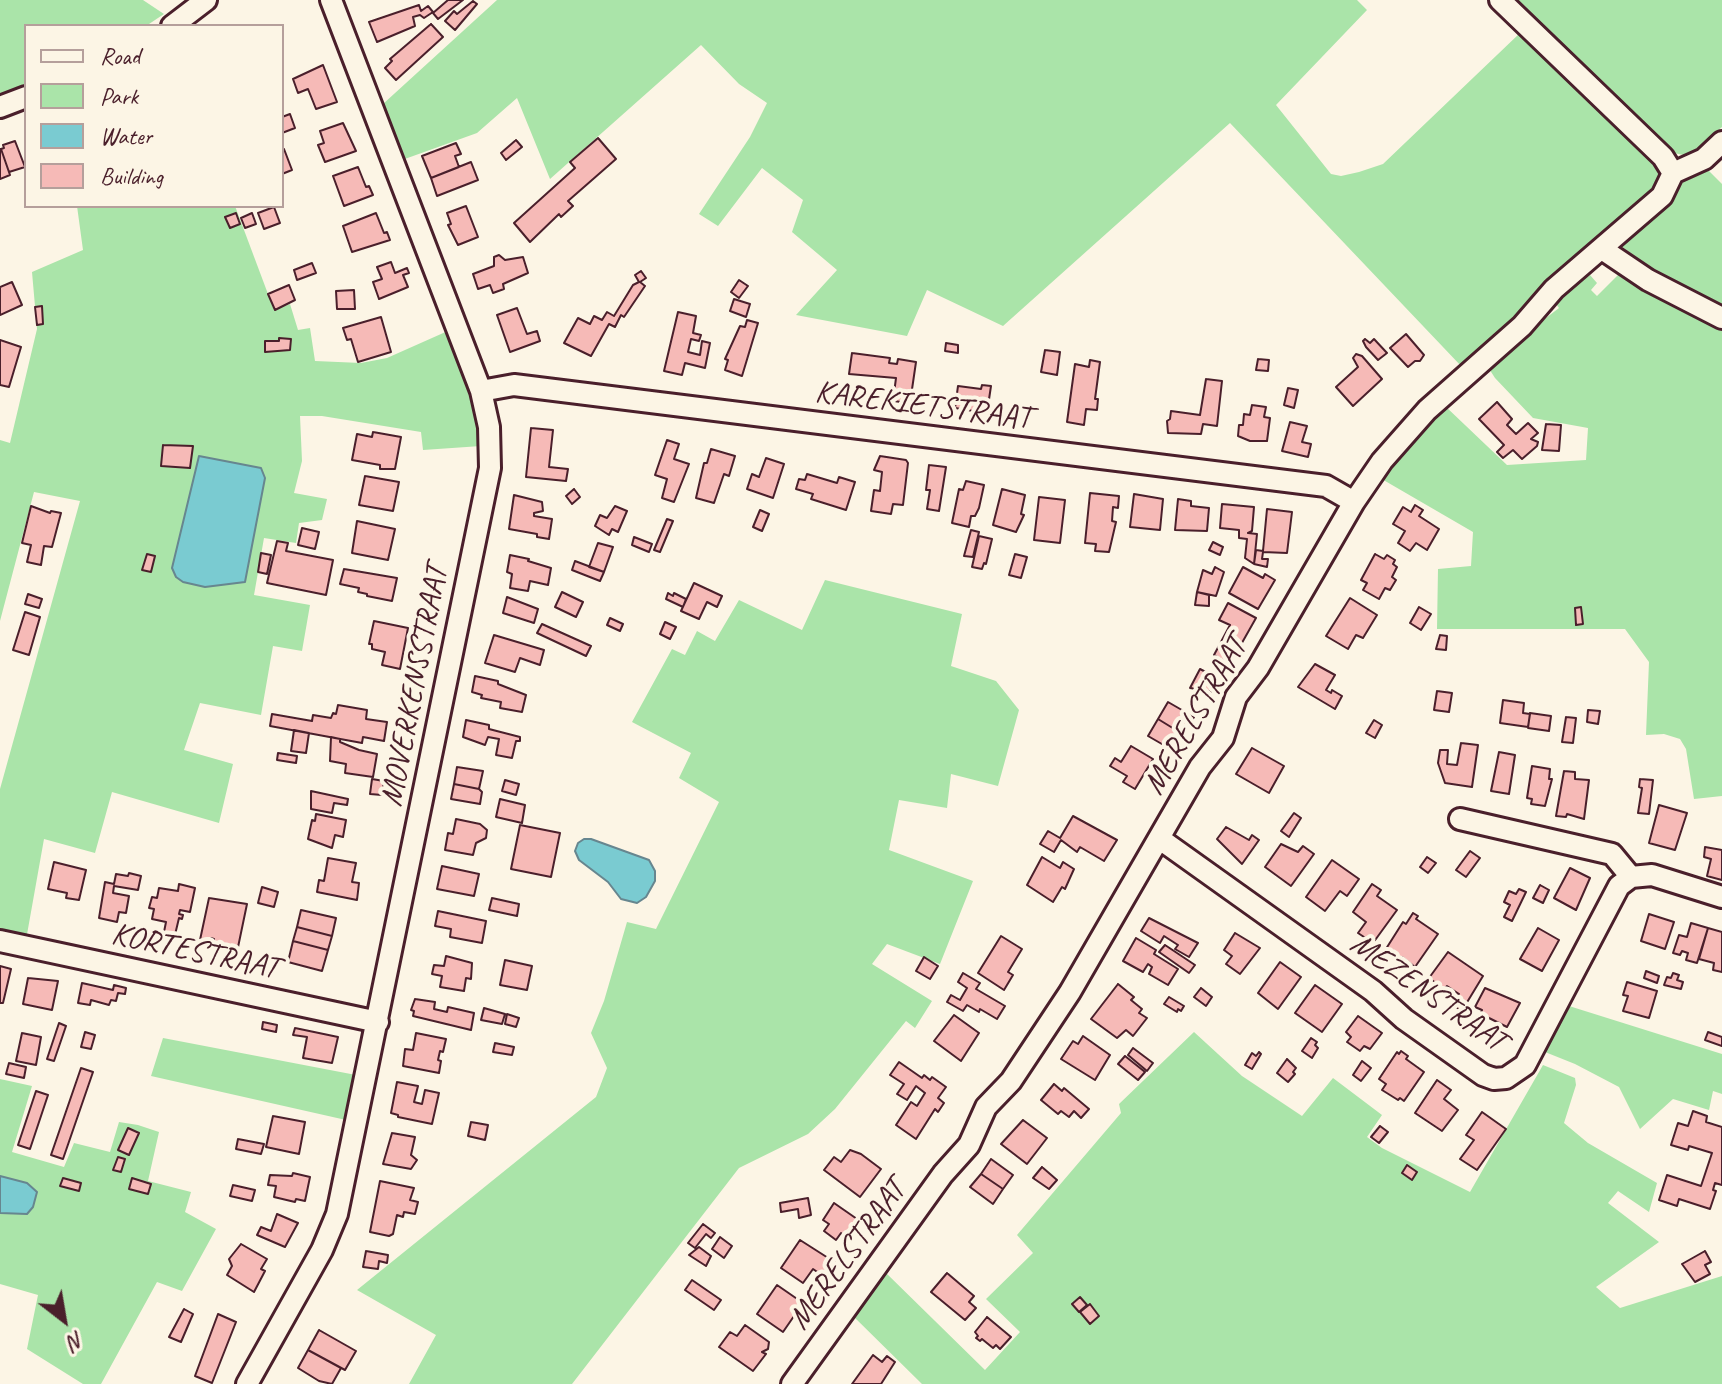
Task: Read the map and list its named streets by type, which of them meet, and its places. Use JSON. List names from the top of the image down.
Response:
{
  "streets": {
    "street": [
      "KAREKIETSTRAAT",
      "MOVERKENSSTRAAT",
      "MERELSTRAAT",
      "KORTESTRAAT",
      "MEZENSTRAAT"
    ]
  },
  "crossings": [
    ["KAREKIETSTRAAT", "MOVERKENSSTRAAT"],
    ["KAREKIETSTRAAT", "MERELSTRAAT"],
    ["MOVERKENSSTRAAT", "KORTESTRAAT"],
    ["MERELSTRAAT", "MEZENSTRAAT"]
  ],
  "legend": [
    "Road",
    "Park",
    "Water",
    "Building"
  ],
  "north": "bottom right"
}
